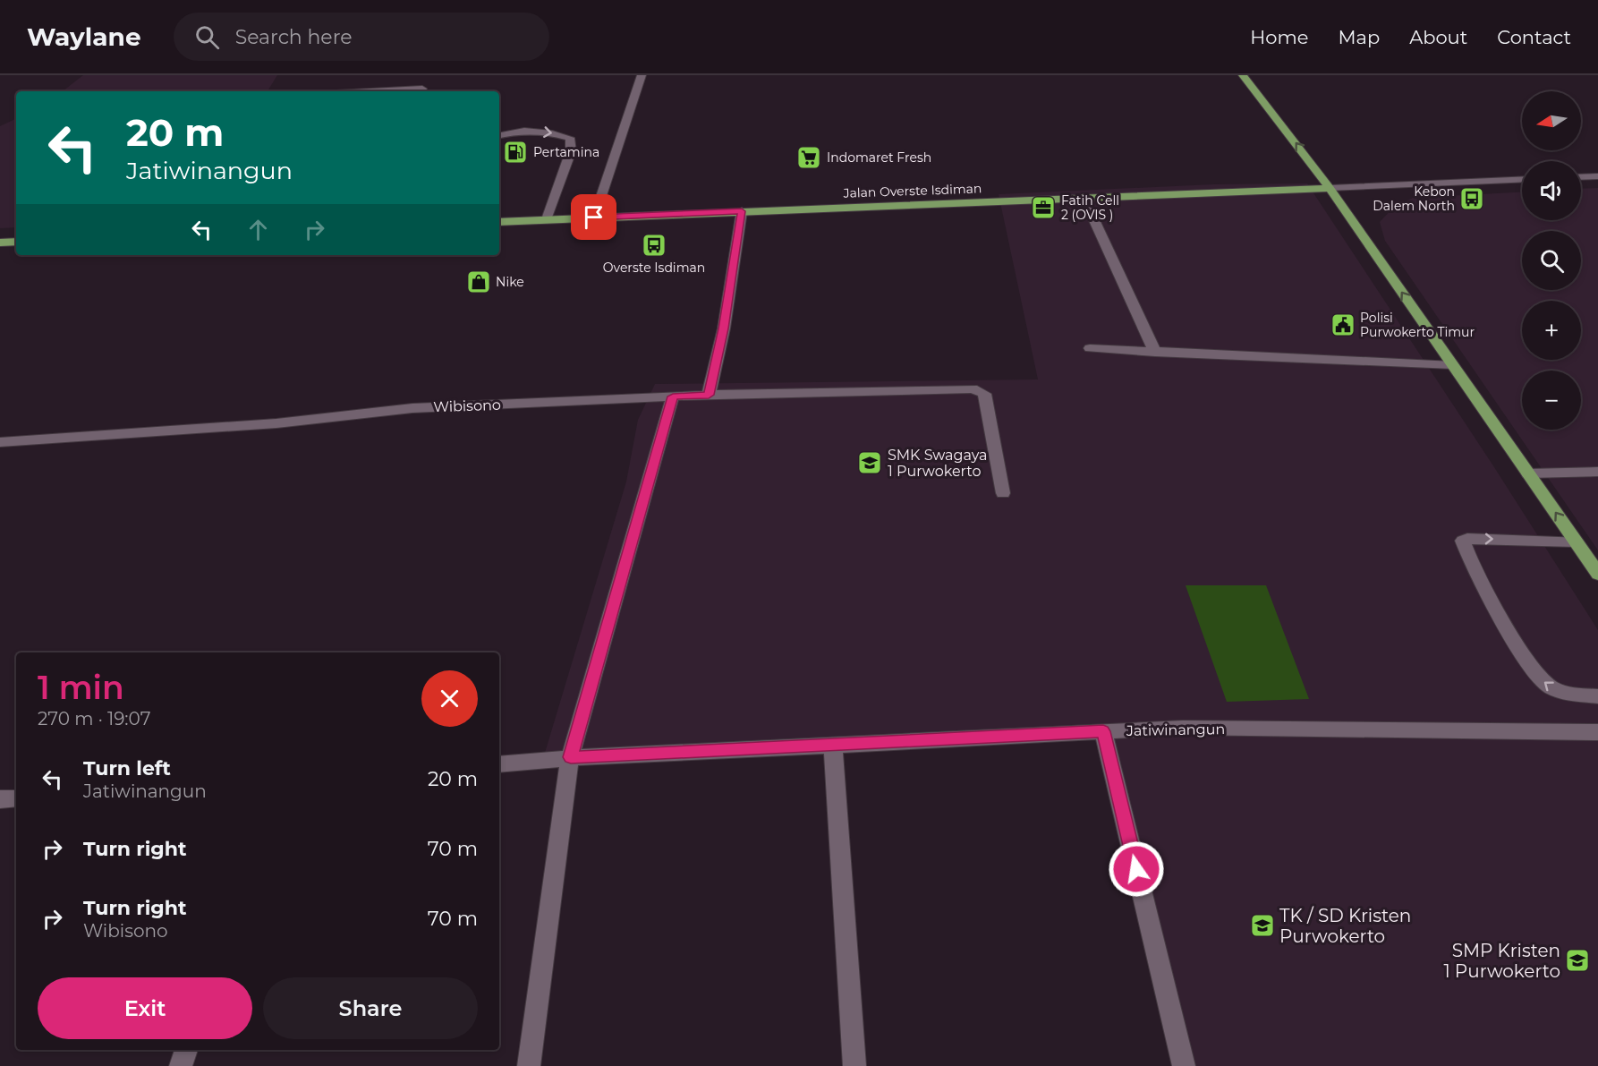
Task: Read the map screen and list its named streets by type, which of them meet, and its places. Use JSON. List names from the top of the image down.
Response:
{
  "streets": {
    "main road": ["Jalan Overste Isdiman"],
    "street": ["Wibisono", "Jatiwinangun"]
  },
  "places": {
    "fuel station": ["Pertamina"],
    "supermarket": ["Indomaret Fresh"],
    "bus stop": ["Kebon Dalem North", "Overste Isdiman"],
    "office": ["Fatih Cell 2 (OVIS )"],
    "shop": ["Nike"],
    "public building": ["Polisi Purwokerto Timur"],
    "school or university": ["SMK Swagaya 1 Purwokerto", "TK / SD Kristen Purwokerto", "SMP Kristen 1 Purwokerto"]
  },
  "north": "left",
  "page": {
    "header": "Waylane",
    "search": "Search here",
    "nav": [
      "Home",
      "Map",
      "About",
      "Contact"
    ],
    "map_buttons": ["+", "−"],
    "turn": ["20 m", "Jatiwinangun"],
    "heading": ["1 min", "270 m · 19:07"],
    "list": [
      {
        "name": "Turn left",
        "note": "Jatiwinangun",
        "value": "20 m"
      },
      {
        "name": "Turn right",
        "value": "70 m"
      },
      {
        "name": "Turn right",
        "note": "Wibisono",
        "value": "70 m"
      }
    ],
    "buttons": ["Exit", "Share"]
  }
}
